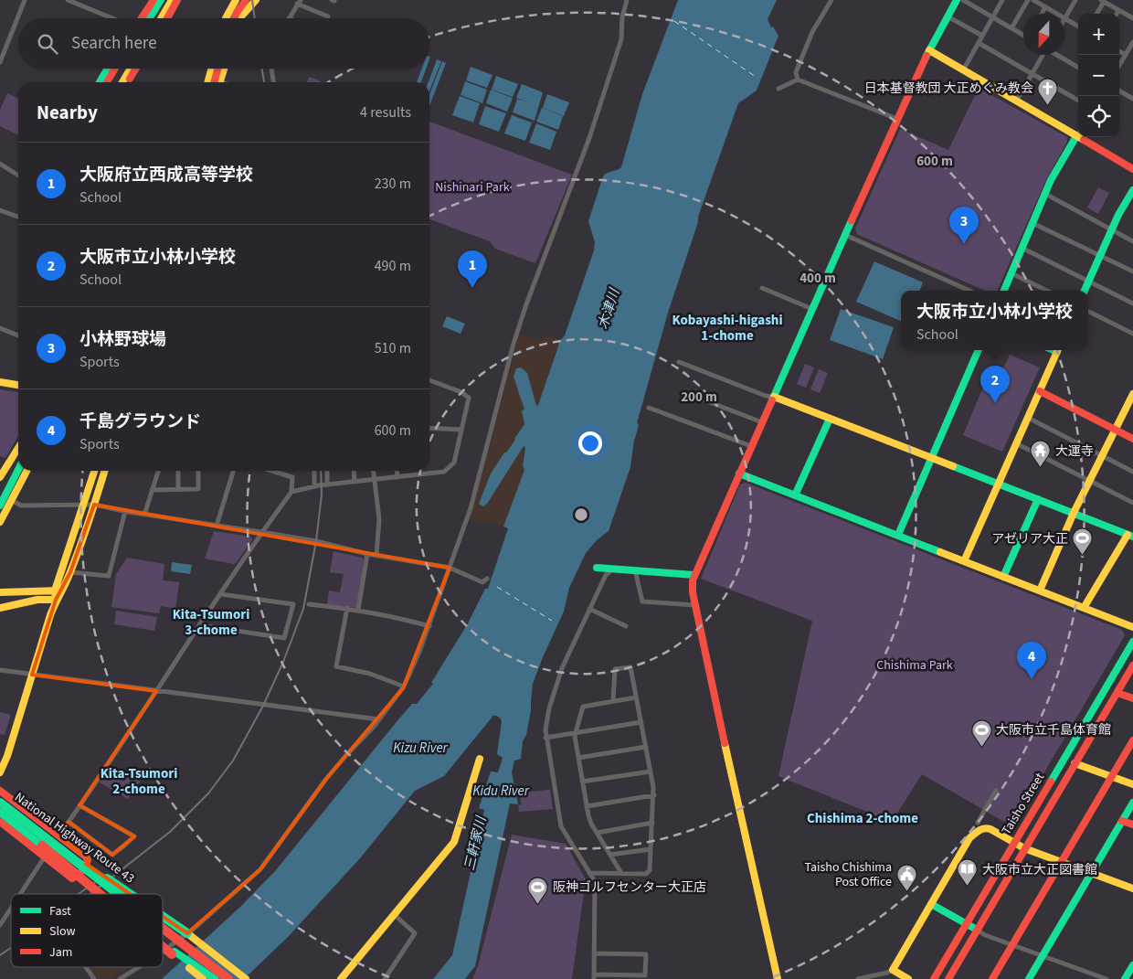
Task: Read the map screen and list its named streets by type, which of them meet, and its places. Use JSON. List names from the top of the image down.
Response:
{
  "streets": {
    "main road": ["Taisho Street", "National Highway Route 43"]
  },
  "districts": [
    "Kobayashi-higashi 1-chome",
    "Kita-Tsumori 3-chome",
    "Kita-Tsumori 2-chome",
    "Chishima 2-chome"
  ],
  "water": [
    "木津川",
    "Kizu River",
    "Kidu River",
    "三軒家川"
  ],
  "parks": ["Nishinari Park", "Chishima Park"],
  "places": {
    "church": ["日本基督教団 大正めぐみ教会"],
    "temple": ["大運寺"],
    "sports": ["アゼリア大正", "大阪市立千島体育館", "阪神ゴルフセンター大正店"],
    "library": ["大阪市立大正図書館"],
    "public building": ["Taisho Chishima Post Office"]
  },
  "legend": ["Fast", "Slow", "Jam"],
  "north": "bottom",
  "page": {
    "map_buttons": ["+", "−"],
    "search": "Search here",
    "heading": ["Nearby", "4 results"],
    "list": [
      {
        "mark": "1",
        "name": "大阪府立西成高等学校",
        "note": "School",
        "value": "230 m"
      },
      {
        "mark": "2",
        "name": "大阪市立小林小学校",
        "note": "School",
        "value": "490 m"
      },
      {
        "mark": "3",
        "name": "小林野球場",
        "note": "Sports",
        "value": "510 m"
      },
      {
        "mark": "4",
        "name": "千島グラウンド",
        "note": "Sports",
        "value": "600 m"
      }
    ],
    "pins": [
      "3",
      "1",
      "2",
      "4"
    ],
    "popup": ["大阪市立小林小学校", "School"]
  },
  "rings": ["600 m", "400 m", "200 m"]
}
